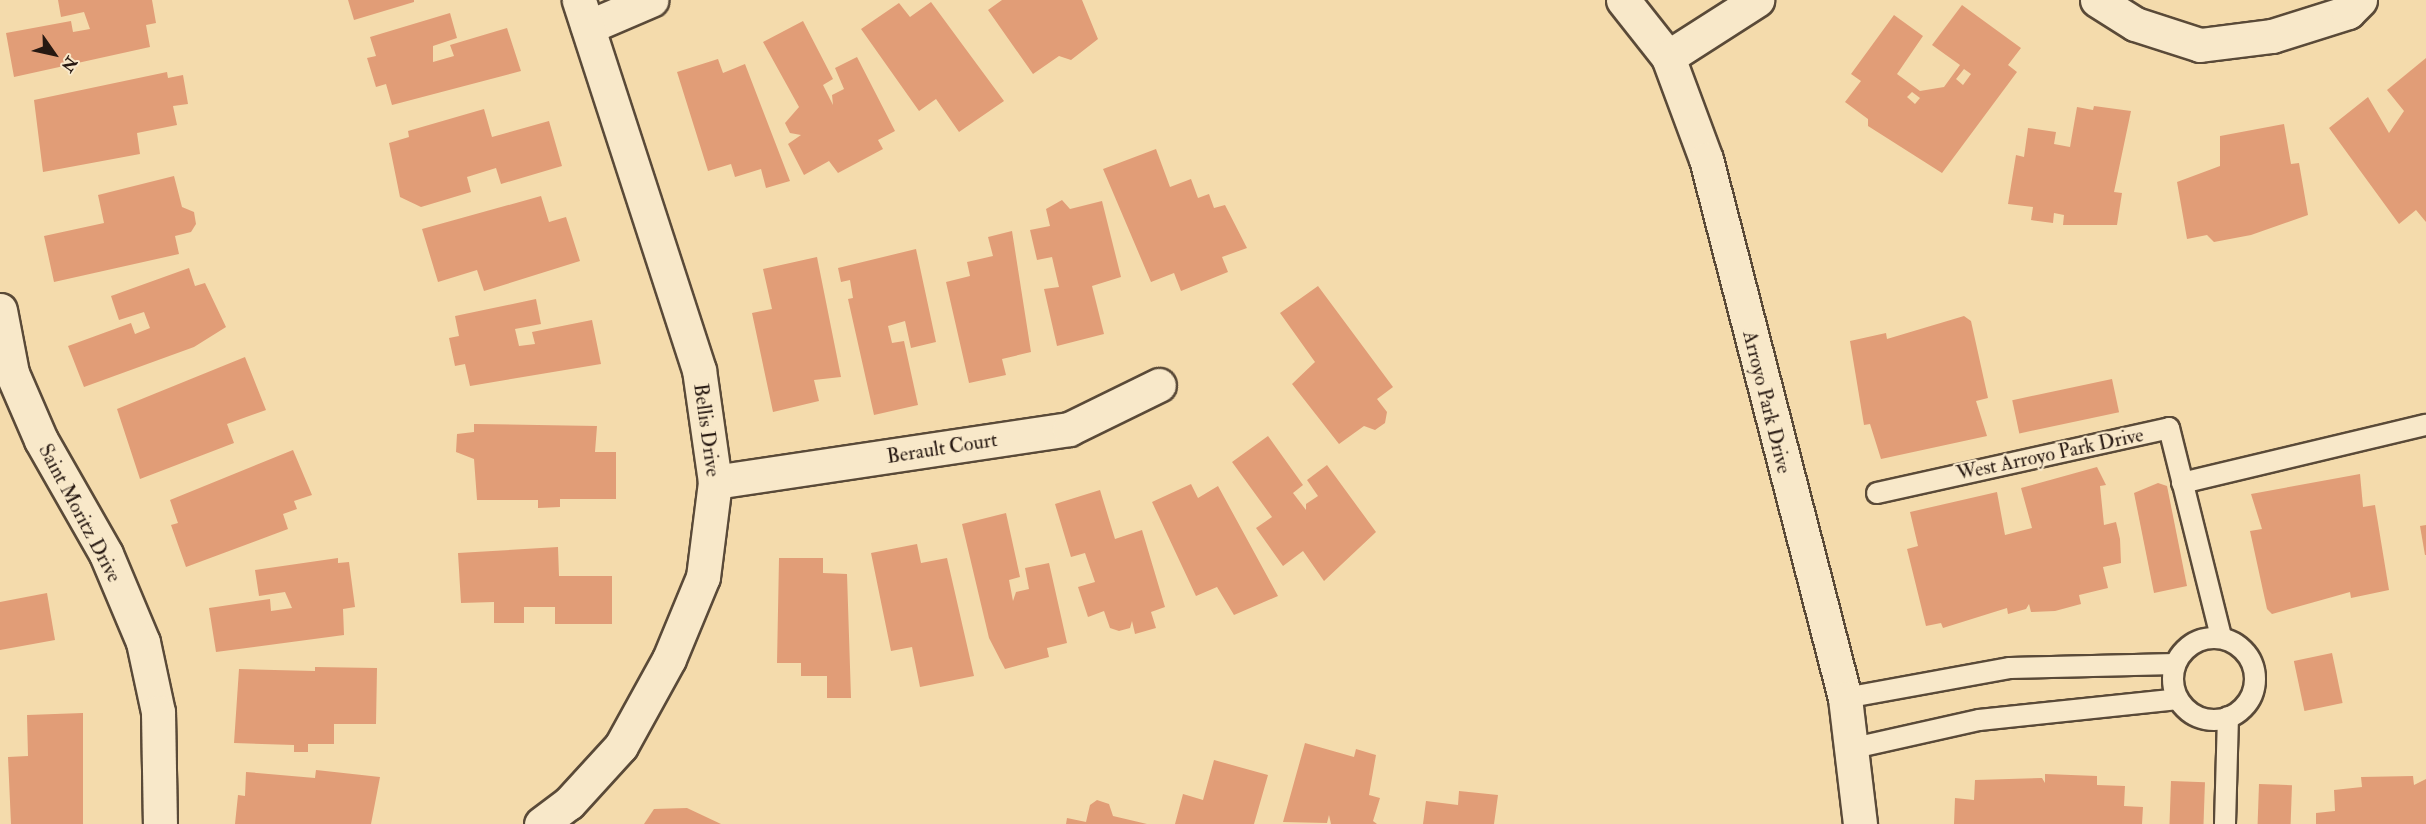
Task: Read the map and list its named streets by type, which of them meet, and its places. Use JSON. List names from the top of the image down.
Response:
{
  "streets": {
    "street": [
      "Arroyo Park Drive",
      "Bellis Drive",
      "Berault Court",
      "Saint Moritz Drive"
    ],
    "lane": ["West Arroyo Park Drive"]
  },
  "crossings": [
    ["Bellis Drive", "Berault Court"]
  ],
  "north": "bottom right"
}
